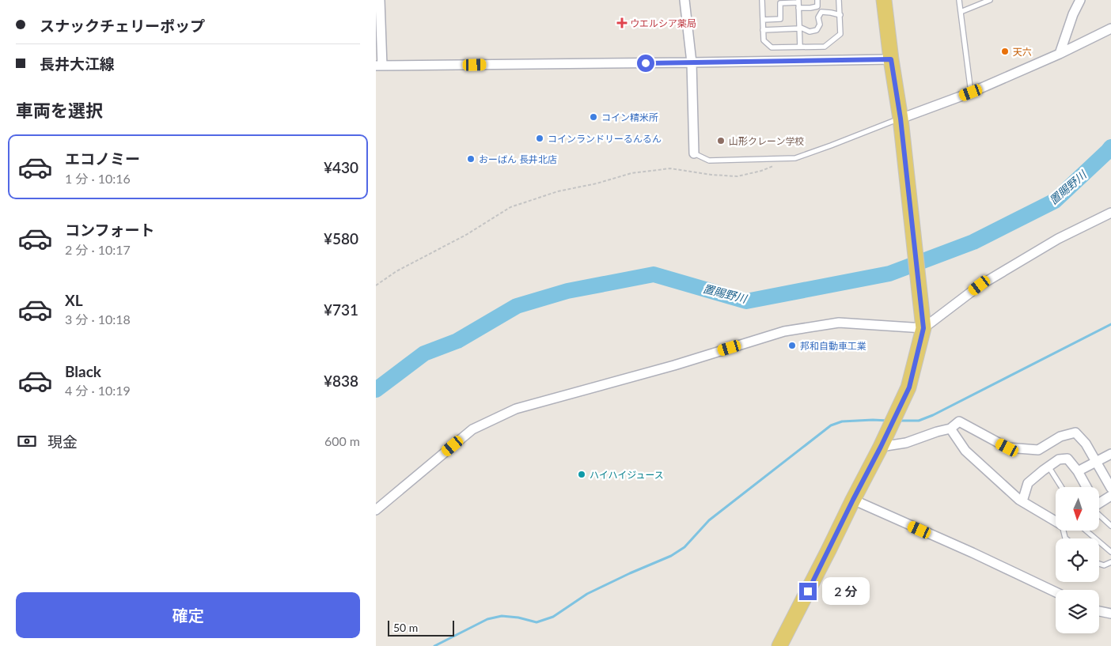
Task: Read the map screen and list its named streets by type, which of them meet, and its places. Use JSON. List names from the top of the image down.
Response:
{
  "water": ["置賜野川"],
  "places": {
    "health": ["ウエルシア薬局"],
    "other": [
      "天六",
      "コイン精米所",
      "コインランドリーるんるん",
      "山形クレーン学校",
      "おーばん 長井北店",
      "邦和自動車工業",
      "ハイハイジュース"
    ]
  },
  "scale_bar": "50 m",
  "north": "bottom",
  "page": {
    "banner": ["スナックチェリーポップ", "長井大江線"],
    "heading": "車両を選択",
    "list": [
      {
        "name": "エコノミー",
        "note": "1 分 · 10:16",
        "value": "¥430"
      },
      {
        "name": "コンフォート",
        "note": "2 分 · 10:17",
        "value": "¥580"
      },
      {
        "name": "XL",
        "note": "3 分 · 10:18",
        "value": "¥731"
      },
      {
        "name": "Black",
        "note": "4 分 · 10:19",
        "value": "¥838"
      }
    ],
    "pay": ["現金", "600 m"],
    "bubble": "2 分",
    "buttons": "確定",
    "scale": "50 m"
  }
}
